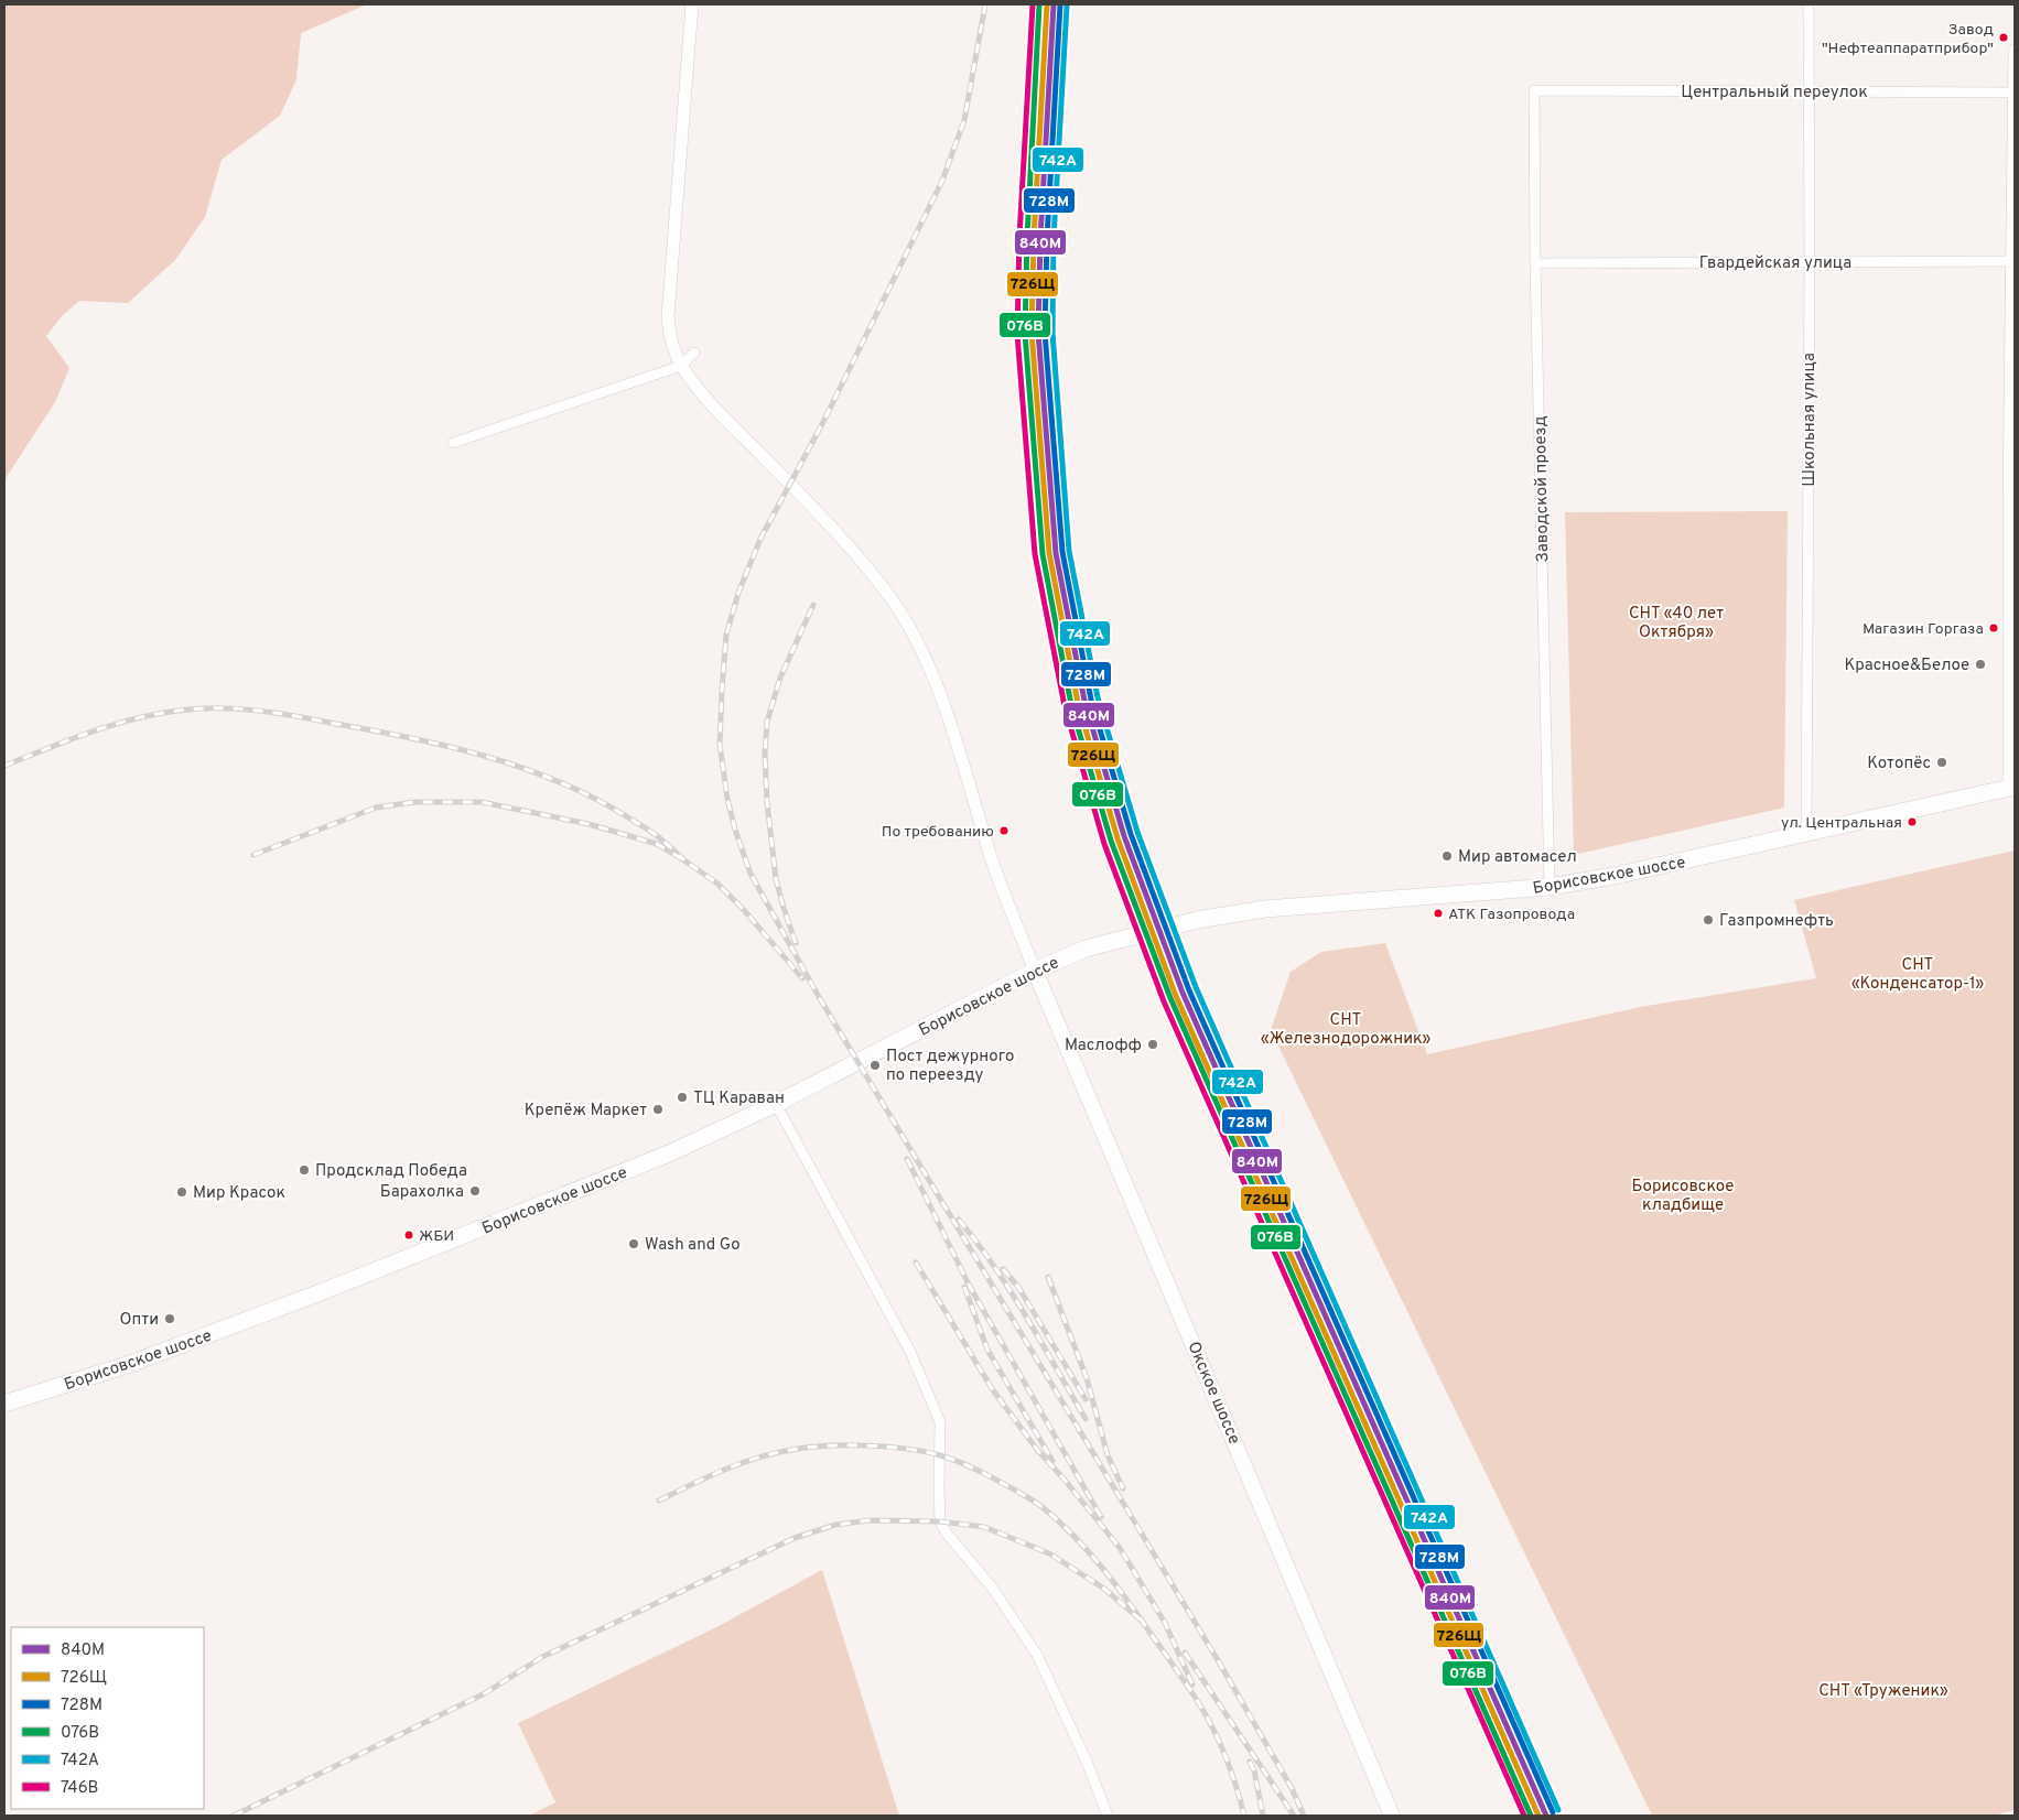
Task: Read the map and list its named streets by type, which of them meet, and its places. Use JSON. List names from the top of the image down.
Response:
{
  "streets": {
    "main road": ["Борисовское шоссе", "Окское шоссе"],
    "street": [
      "Центральный переулок",
      "Гвардейская улица",
      "Школьная улица",
      "Заводской проезд"
    ]
  },
  "crossings": [
    ["Центральный переулок", "Школьная улица"],
    ["Центральный переулок", "Заводской проезд"],
    ["Гвардейская улица", "Школьная улица"],
    ["Гвардейская улица", "Заводской проезд"],
    ["Школьная улица", "Борисовское шоссе"],
    ["Заводской проезд", "Борисовское шоссе"],
    ["Борисовское шоссе", "Окское шоссе"]
  ],
  "parks": [
    "СНТ «40 лет Октября»",
    "СНТ «Конденсатор-1»",
    "СНТ «Железнодорожник»",
    "Борисовское кладбище",
    "СНТ «Труженик»"
  ],
  "places": [
    "Завод \"Нефтеаппаратприбор\"",
    "Магазин Горгаза",
    "Красное&Белое",
    "Котопёс",
    "ул. Центральная",
    "По требованию",
    "Мир автомасел",
    "АТК Газопровода",
    "Газпромнефть",
    "Маслофф",
    "Пост дежурного по переезду",
    "ТЦ Караван",
    "Крепёж Маркет",
    "Продсклад Победа",
    "Барахолка",
    "Мир Красок",
    "ЖБИ",
    "Wash and Go",
    "Опти"
  ],
  "lines": [
    "transit line 840М",
    "transit line 726Щ",
    "transit line 728М",
    "transit line 076В",
    "transit line 746В",
    "transit line 742А"
  ],
  "legend": [
    "840М",
    "726Щ",
    "728М",
    "076В",
    "742А",
    "746В"
  ]
}
